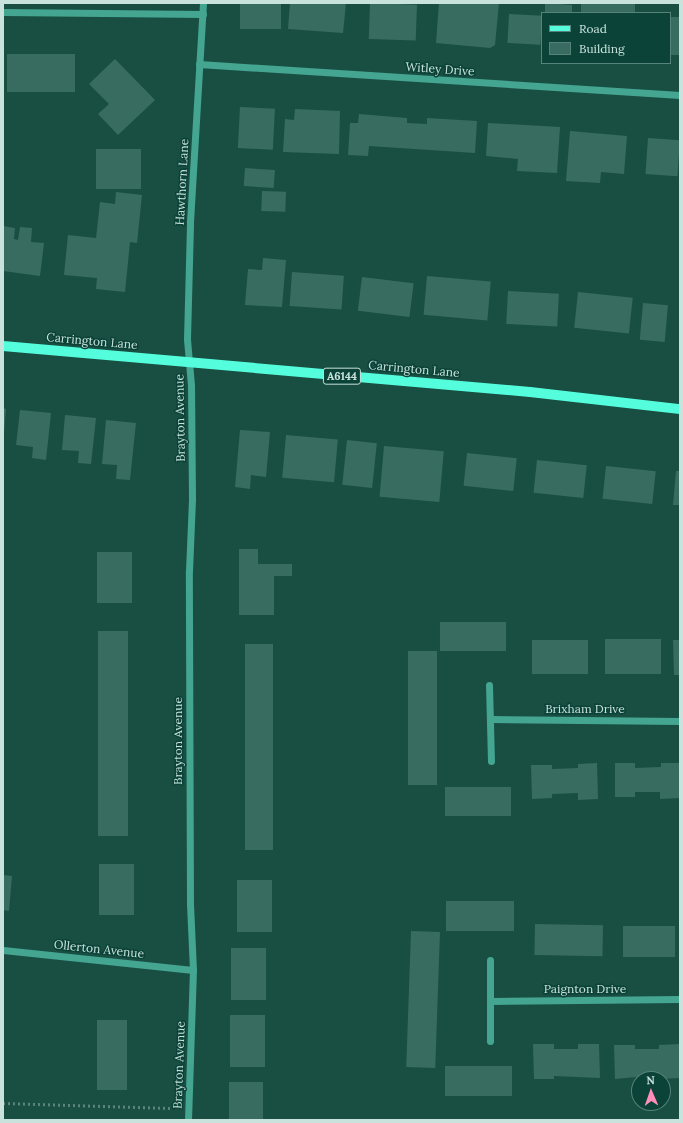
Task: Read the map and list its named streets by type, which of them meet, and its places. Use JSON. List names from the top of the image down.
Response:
{
  "streets": {
    "main road": ["Carrington Lane", "A6144"],
    "street": [
      "Witley Drive",
      "Hawthorn Lane",
      "Brayton Avenue",
      "Brixham Drive",
      "Ollerton Avenue",
      "Paignton Drive"
    ]
  },
  "crossings": [
    ["Witley Drive", "Hawthorn Lane"],
    ["Hawthorn Lane", "Carrington Lane"],
    ["Hawthorn Lane", "Brayton Avenue"],
    ["Carrington Lane", "Brayton Avenue"],
    ["Brayton Avenue", "Ollerton Avenue"]
  ],
  "legend": ["Road", "Building"],
  "north": "top"
}
